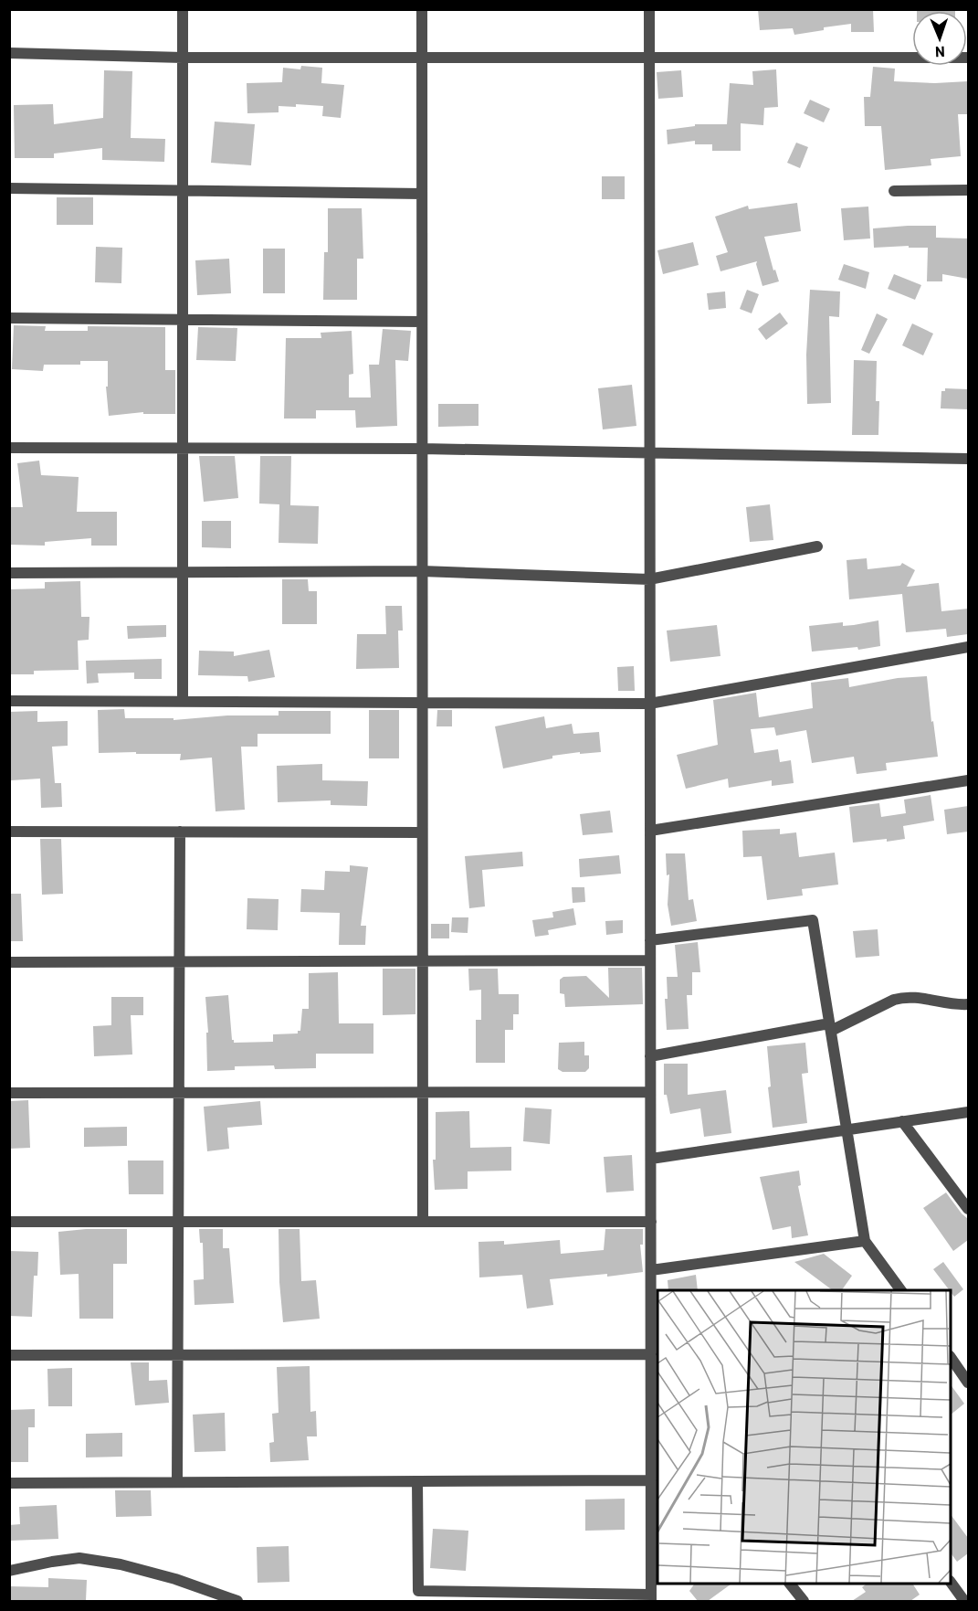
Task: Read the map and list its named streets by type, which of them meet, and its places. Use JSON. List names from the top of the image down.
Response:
{
  "north": "bottom"
}
